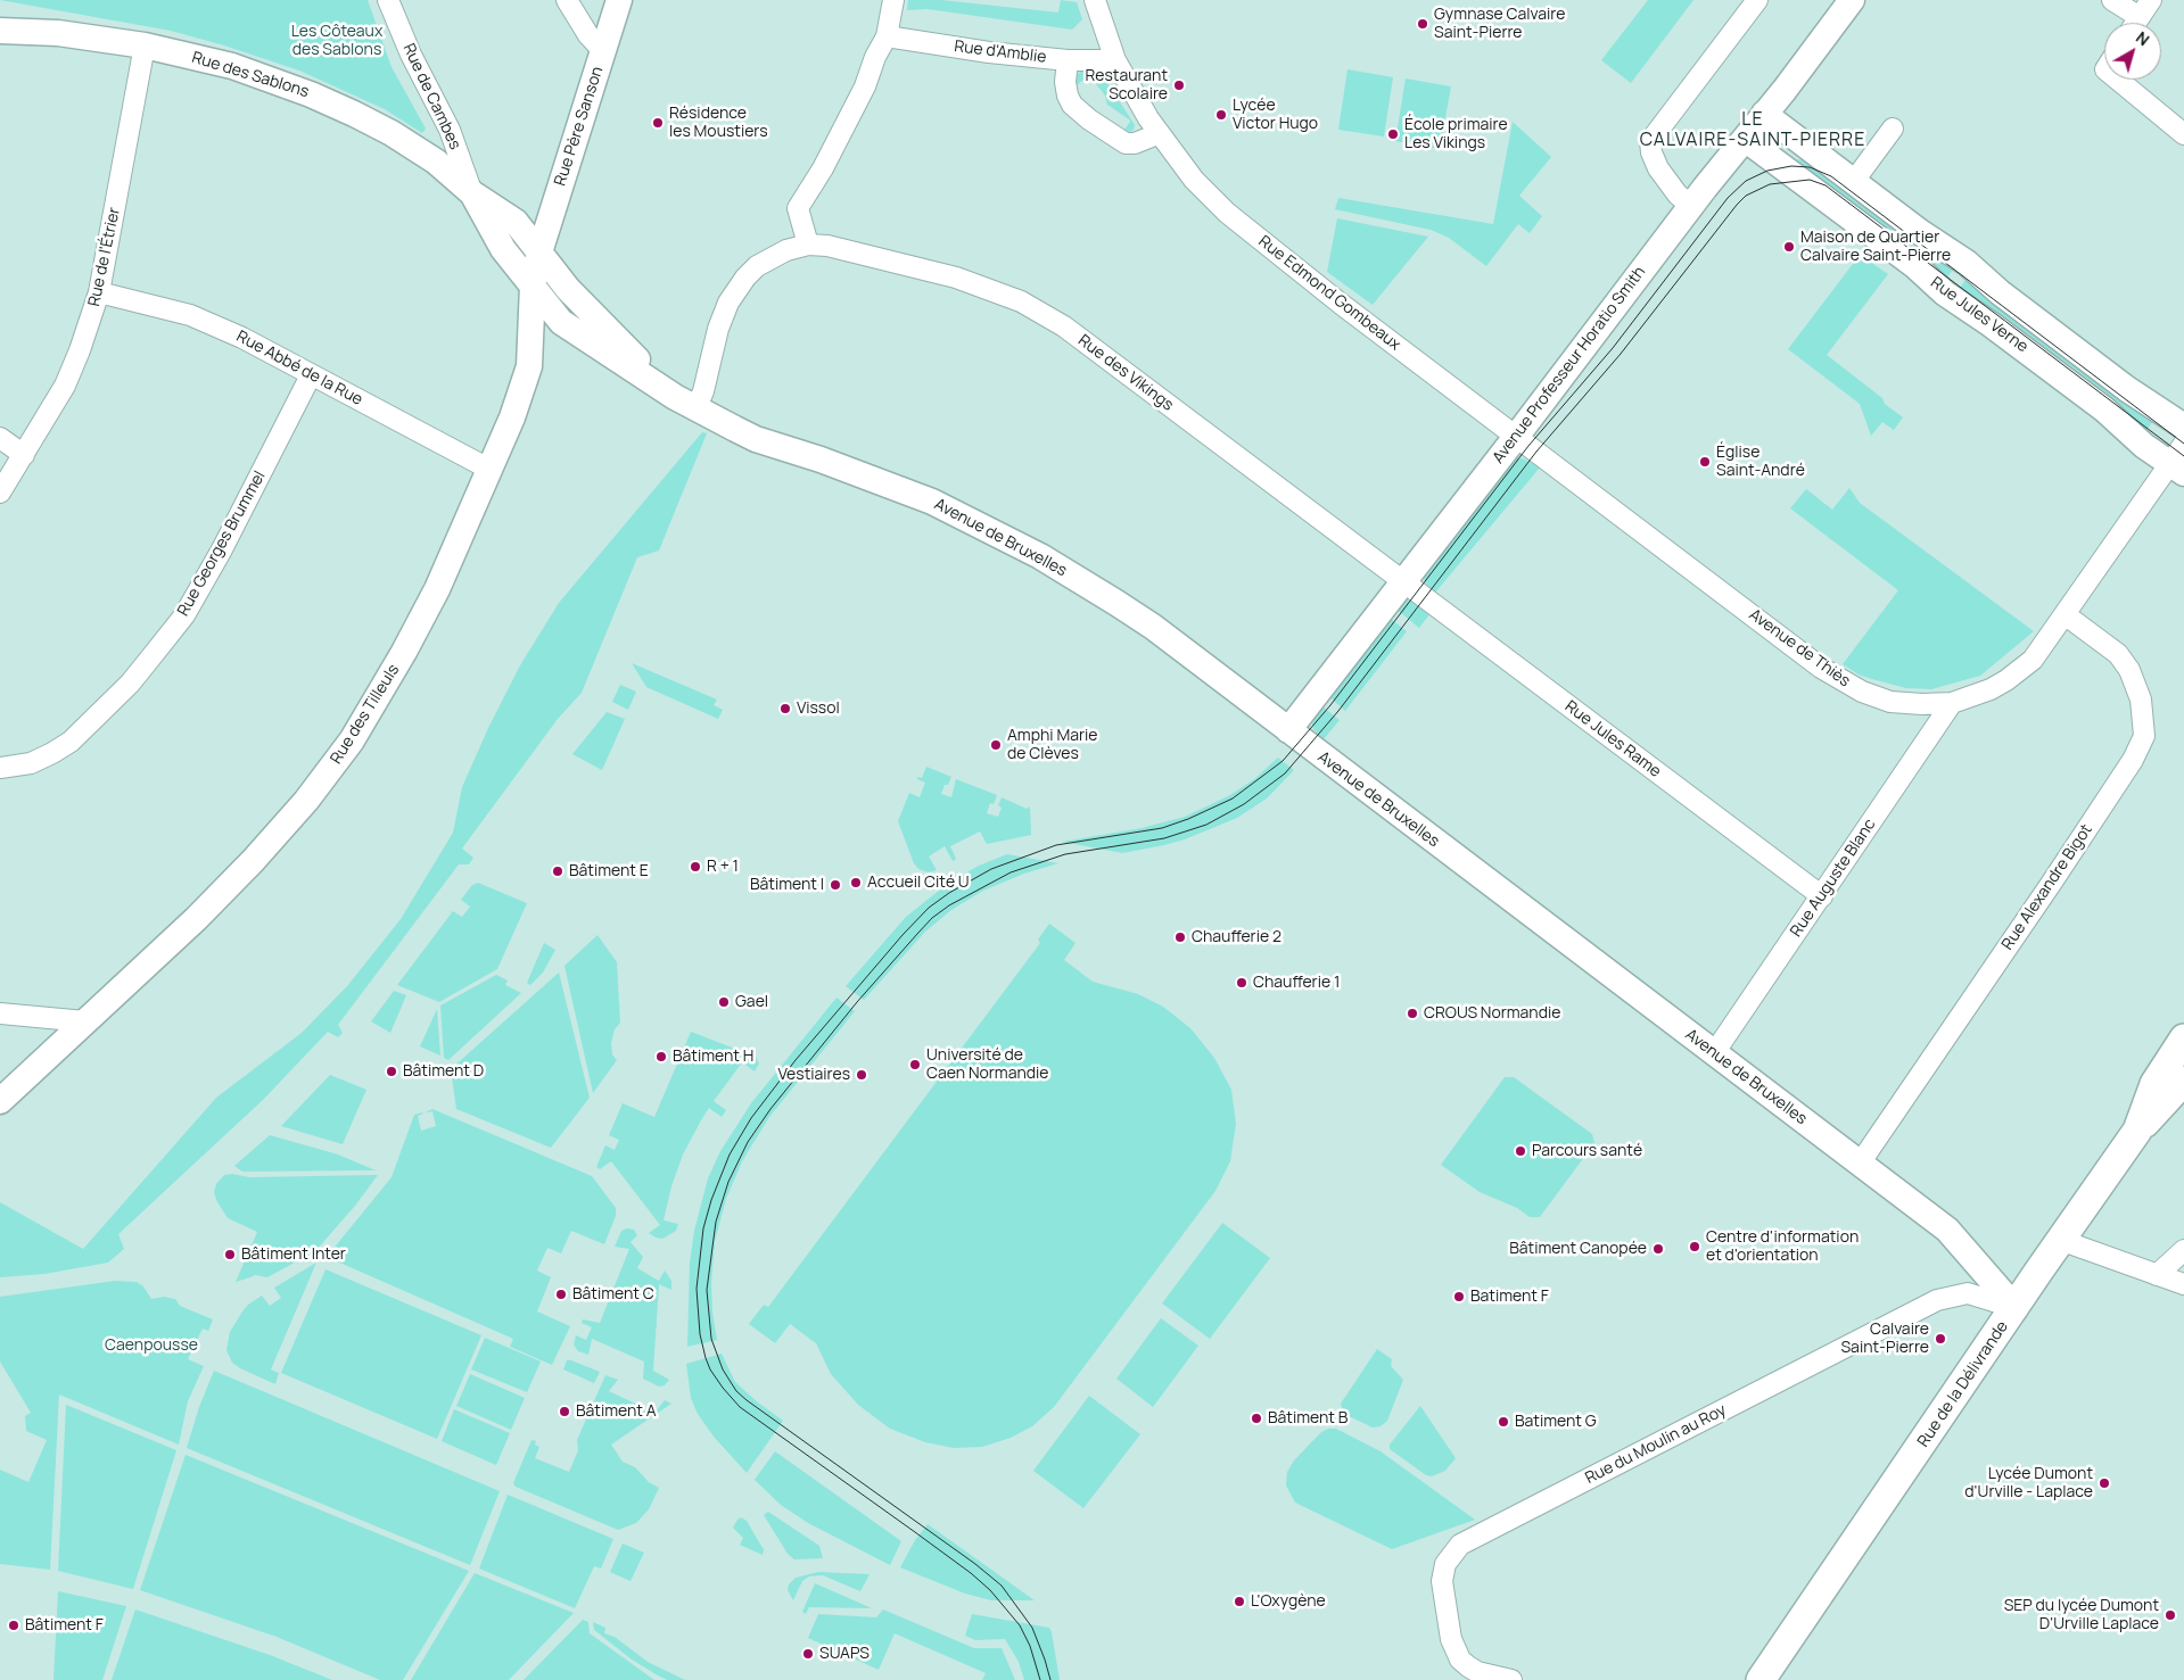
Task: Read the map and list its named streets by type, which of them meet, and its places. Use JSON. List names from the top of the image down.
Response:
{
  "streets": {
    "main road": ["Rue de la Délivrande"],
    "street": [
      "Rue d'Amblie",
      "Rue des Sablons",
      "Rue de Cambes",
      "Rue Père Sanson",
      "Rue de l'Étrier",
      "Rue Edmond Gombeaux",
      "Rue Jules Verne",
      "Avenue Professeur Horatio Smith",
      "Rue Abbé de la Rue",
      "Rue des Vikings",
      "Avenue de Bruxelles",
      "Rue Georges Brummel",
      "Avenue de Thiès",
      "Rue des Tilleuls",
      "Rue Jules Rame",
      "Rue Auguste Blanc",
      "Rue Alexandre Bigot",
      "Rue du Moulin au Roy"
    ]
  },
  "crossings": [
    ["Rue d'Amblie", "Rue Edmond Gombeaux"],
    ["Rue des Sablons", "Rue de Cambes"],
    ["Rue des Sablons", "Rue Père Sanson"],
    ["Rue des Sablons", "Rue de l'Étrier"],
    ["Rue des Sablons", "Avenue de Bruxelles"],
    ["Rue des Sablons", "Rue des Tilleuls"],
    ["Rue Père Sanson", "Avenue de Bruxelles"],
    ["Rue Père Sanson", "Rue des Tilleuls"],
    ["Rue de l'Étrier", "Rue Abbé de la Rue"],
    ["Rue Edmond Gombeaux", "Avenue Professeur Horatio Smith"],
    ["Rue Edmond Gombeaux", "Avenue de Thiès"],
    ["Rue Jules Verne", "Avenue Professeur Horatio Smith"],
    ["Rue Jules Verne", "Avenue de Thiès"],
    ["Avenue Professeur Horatio Smith", "Rue des Vikings"],
    ["Avenue Professeur Horatio Smith", "Avenue de Bruxelles"],
    ["Avenue Professeur Horatio Smith", "Avenue de Thiès"],
    ["Avenue Professeur Horatio Smith", "Rue Jules Rame"],
    ["Rue Abbé de la Rue", "Rue Georges Brummel"],
    ["Rue Abbé de la Rue", "Rue des Tilleuls"],
    ["Rue des Vikings", "Rue Jules Rame"],
    ["Avenue de Bruxelles", "Rue des Tilleuls"],
    ["Avenue de Bruxelles", "Rue Auguste Blanc"],
    ["Avenue de Bruxelles", "Rue Alexandre Bigot"],
    ["Avenue de Bruxelles", "Rue de la Délivrande"],
    ["Avenue de Bruxelles", "Rue du Moulin au Roy"],
    ["Avenue de Thiès", "Rue Auguste Blanc"],
    ["Avenue de Thiès", "Rue Alexandre Bigot"],
    ["Rue Jules Rame", "Rue Auguste Blanc"],
    ["Rue de la Délivrande", "Rue du Moulin au Roy"]
  ],
  "districts": ["LE CALVAIRE-SAINT-PIERRE"],
  "parks": ["Les Côteaux des Sablons", "Caenpousse"],
  "places": [
    "Gymnase Calvaire Saint-Pierre",
    "Restaurant Scolaire",
    "Lycée Victor Hugo",
    "Résidence les Moustiers",
    "École primaire Les Vikings",
    "Maison de Quartier Calvaire Saint-Pierre",
    "Église Saint-André",
    "Vissol",
    "Amphi Marie de Clèves",
    "R + 1",
    "Bâtiment E",
    "Accueil Cité U",
    "Bâtiment I",
    "Chaufferie 2",
    "Chaufferie 1",
    "Gael",
    "CROUS Normandie",
    "Bâtiment H",
    "Université de Caen Normandie",
    "Bâtiment D",
    "Vestiaires",
    "Parcours santé",
    "Centre d'information et d'orientation",
    "Bâtiment Canopée",
    "Bâtiment Inter",
    "Bâtiment C",
    "Batiment F",
    "Calvaire Saint-Pierre",
    "Bâtiment A",
    "Bâtiment B",
    "Batiment G",
    "Lycée Dumont d'Urville - Laplace",
    "L'Oxygène",
    "SEP du lycée Dumont D'Urville Laplace",
    "Bâtiment F",
    "SUAPS"
  ],
  "north": "top right"
}
